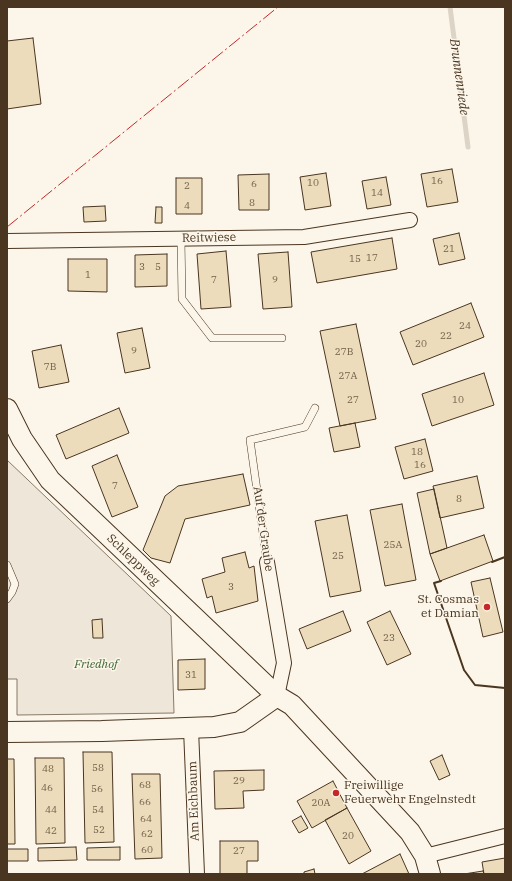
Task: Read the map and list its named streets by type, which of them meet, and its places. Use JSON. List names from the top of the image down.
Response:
{
  "streets": {
    "street": [
      "Reitwiese",
      "Auf der Graube",
      "Schleppweg",
      "Am Eichbaum"
    ]
  },
  "crossings": [
    ["Auf der Graube", "Schleppweg"]
  ],
  "water": ["Brunnenriede"],
  "parks": ["Friedhof"],
  "places": ["St. Cosmas et Damian", "Freiwillige Feuerwehr Engelnstedt"],
  "house_numbers": [
    "16",
    "10",
    "6",
    "2",
    "14",
    "8",
    "4",
    "21",
    "17",
    "15",
    "3",
    "5",
    "1",
    "7",
    "9",
    "24",
    "22",
    "20",
    "9",
    "27B",
    "7B",
    "27A",
    "27",
    "10",
    "18",
    "16",
    "7",
    "8",
    "25A",
    "25",
    "3",
    "23",
    "31",
    "58",
    "48",
    "29",
    "68",
    "46",
    "56",
    "66",
    "20A",
    "44",
    "54",
    "64",
    "52",
    "42",
    "62",
    "20",
    "60",
    "27"
  ]
}
